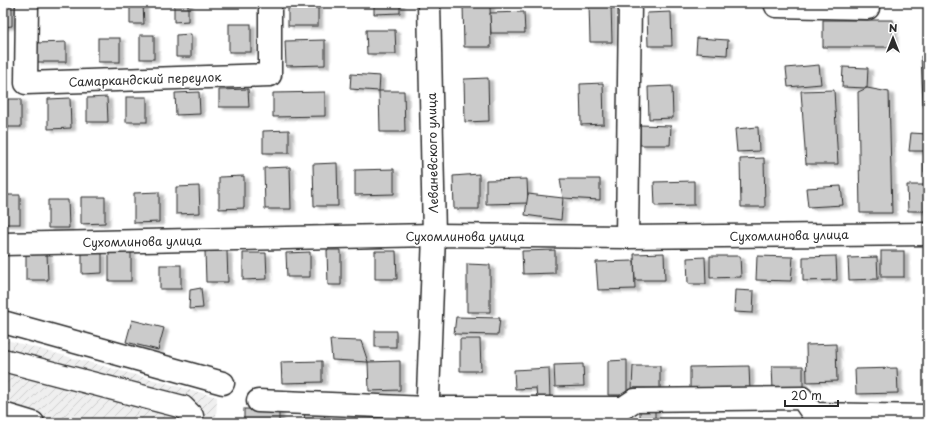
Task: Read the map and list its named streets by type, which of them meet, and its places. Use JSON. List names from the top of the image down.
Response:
{
  "streets": {
    "street": ["Самаркандский переулок", "Леваневского улица", "Сухомлинова улица"]
  },
  "crossings": [
    ["Леваневского улица", "Сухомлинова улица"]
  ],
  "scale_bar": "20 m",
  "north": "top"
}
